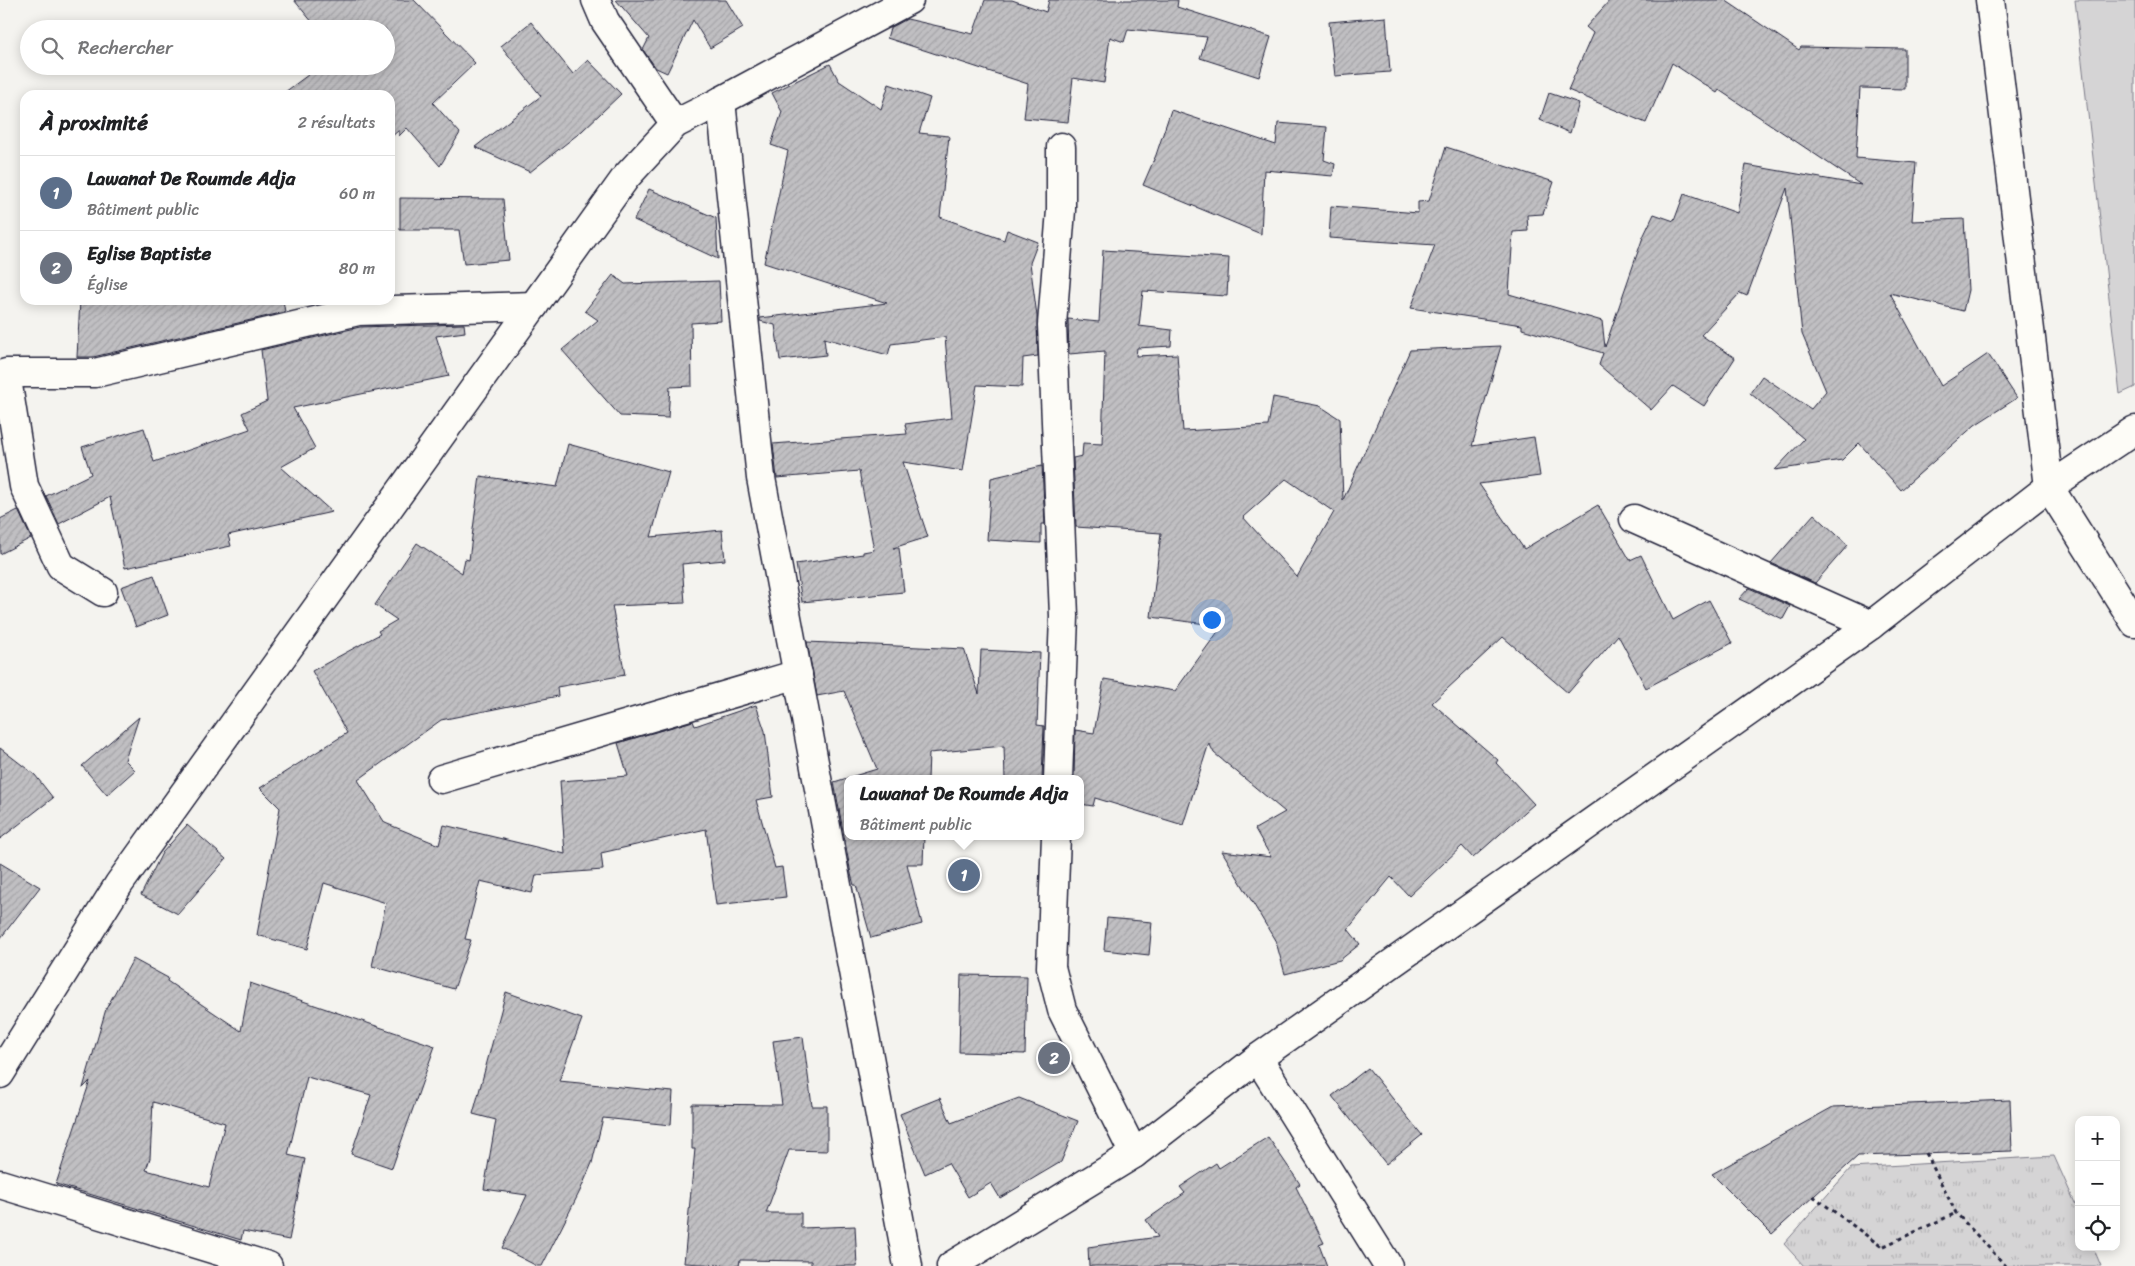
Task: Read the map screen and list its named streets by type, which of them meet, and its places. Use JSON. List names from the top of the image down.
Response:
{
  "page": {
    "search": "Rechercher",
    "heading": ["À proximité", "2 résultats"],
    "list": [
      {
        "mark": "1",
        "name": "Lawanat De Roumde Adja",
        "note": "Bâtiment public",
        "value": "60 m"
      },
      {
        "mark": "2",
        "name": "Eglise Baptiste",
        "note": "Église",
        "value": "80 m"
      }
    ],
    "popup": ["Lawanat De Roumde Adja", "Bâtiment public"],
    "pins": ["1", "2"],
    "map_buttons": ["+", "−"]
  }
}
